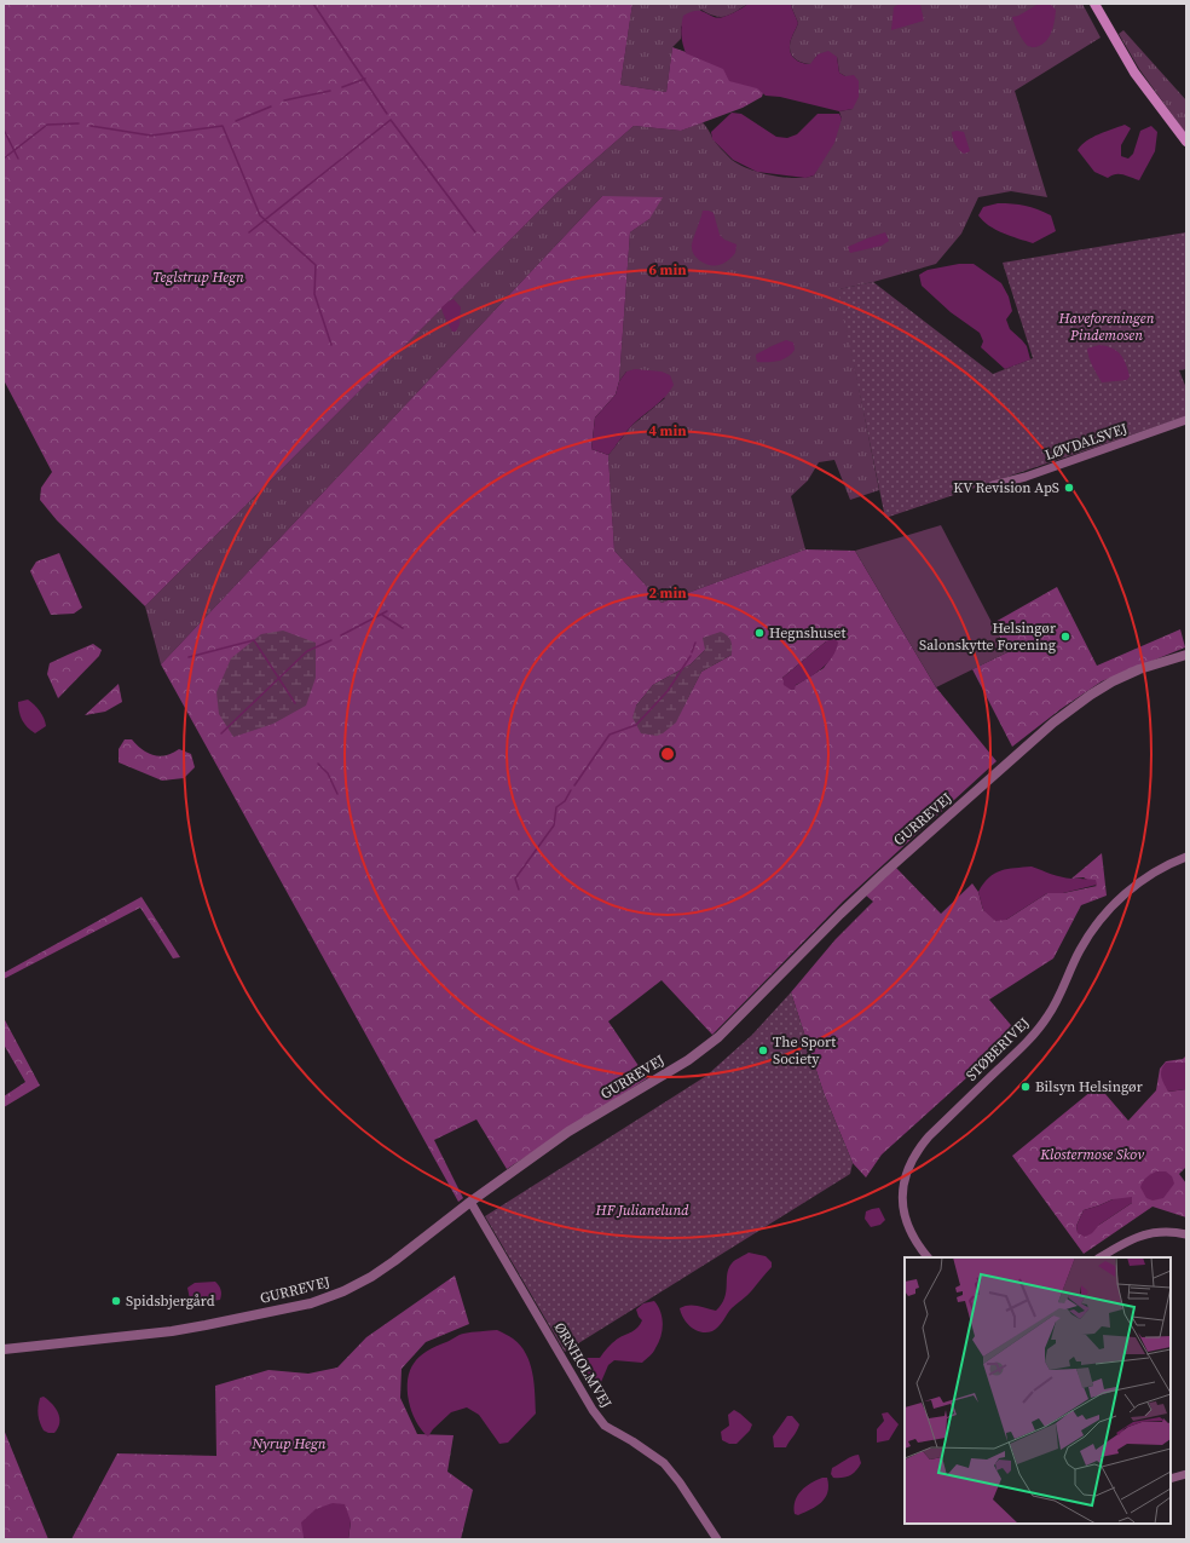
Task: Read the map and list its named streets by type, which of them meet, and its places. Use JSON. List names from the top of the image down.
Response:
{
  "streets": {
    "street": [
      "LØVDALSVEJ",
      "GURREVEJ",
      "STØBERIVEJ",
      "ØRNHOLMVEJ"
    ]
  },
  "crossings": [
    ["GURREVEJ", "ØRNHOLMVEJ"]
  ],
  "parks": [
    "Teglstrup Hegn",
    "Haveforeningen Pindemosen",
    "Klostermose Skov",
    "HF Julianelund",
    "Nyrup Hegn"
  ],
  "places": [
    "KV Revision ApS",
    "Hegnshuset",
    "Helsingør Salonskytte Forening",
    "The Sport Society",
    "Bilsyn Helsingør",
    "Spidsbjergård"
  ],
  "rings": ["6 min", "4 min", "2 min"]
}
